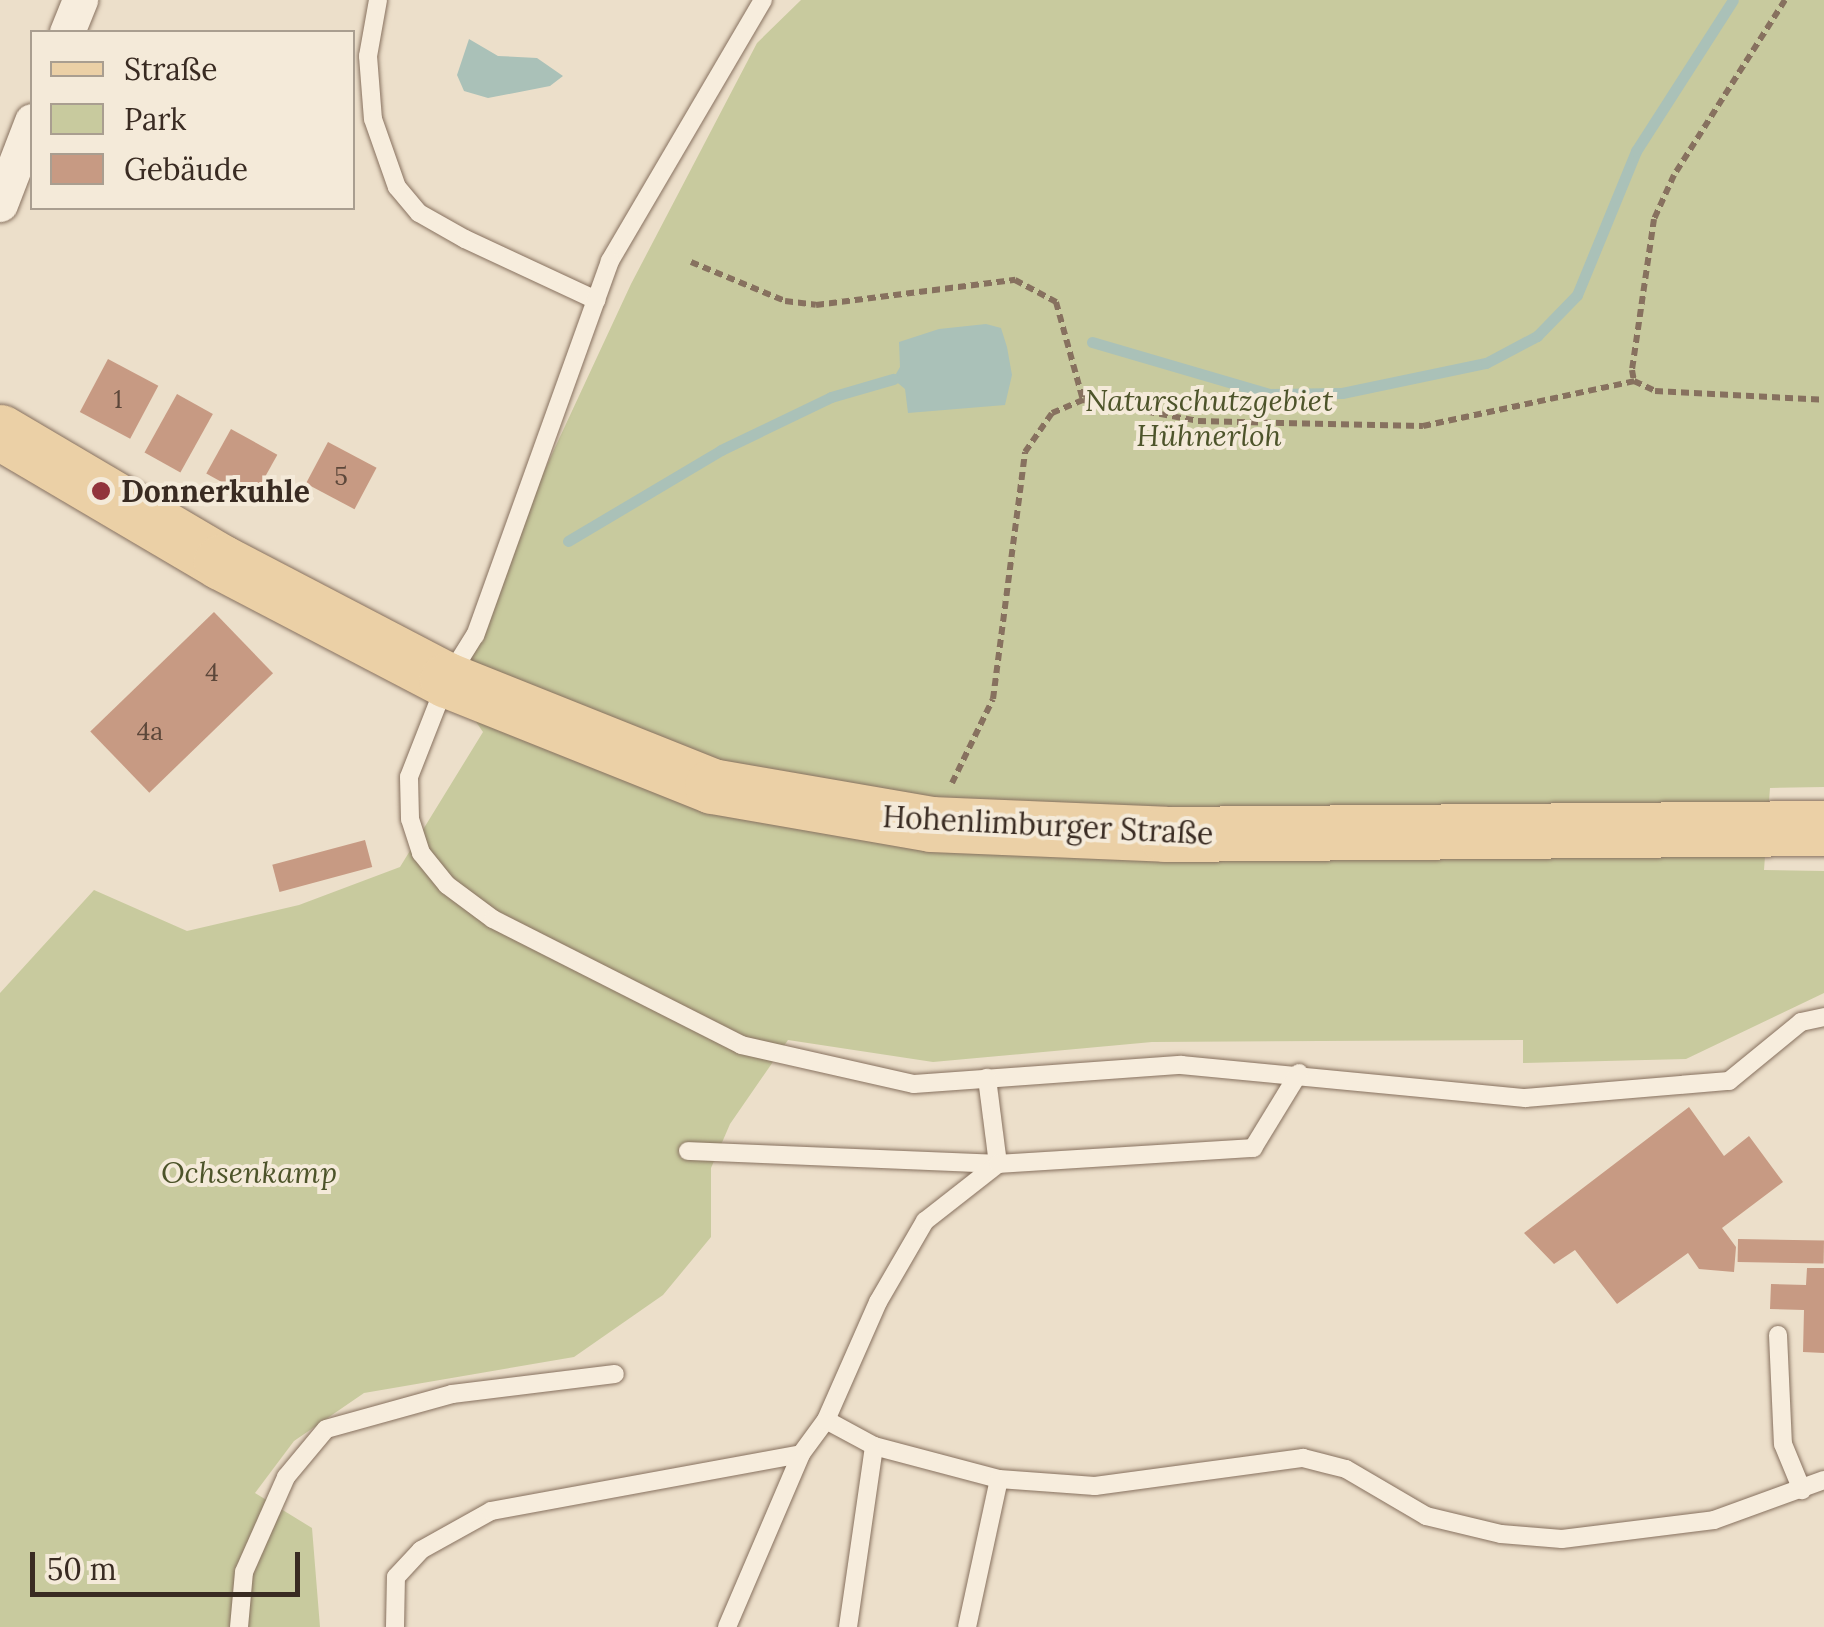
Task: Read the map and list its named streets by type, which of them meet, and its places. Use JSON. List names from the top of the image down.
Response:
{
  "streets": {
    "main road": ["Hohenlimburger Straße"]
  },
  "parks": ["Naturschutzgebiet Hühnerloh", "Ochsenkamp"],
  "places": ["Donnerkuhle"],
  "house_numbers": [
    "1",
    "5",
    "4",
    "4a"
  ],
  "legend": ["Straße", "Park", "Gebäude"],
  "scale_bar": "50 m"
}
